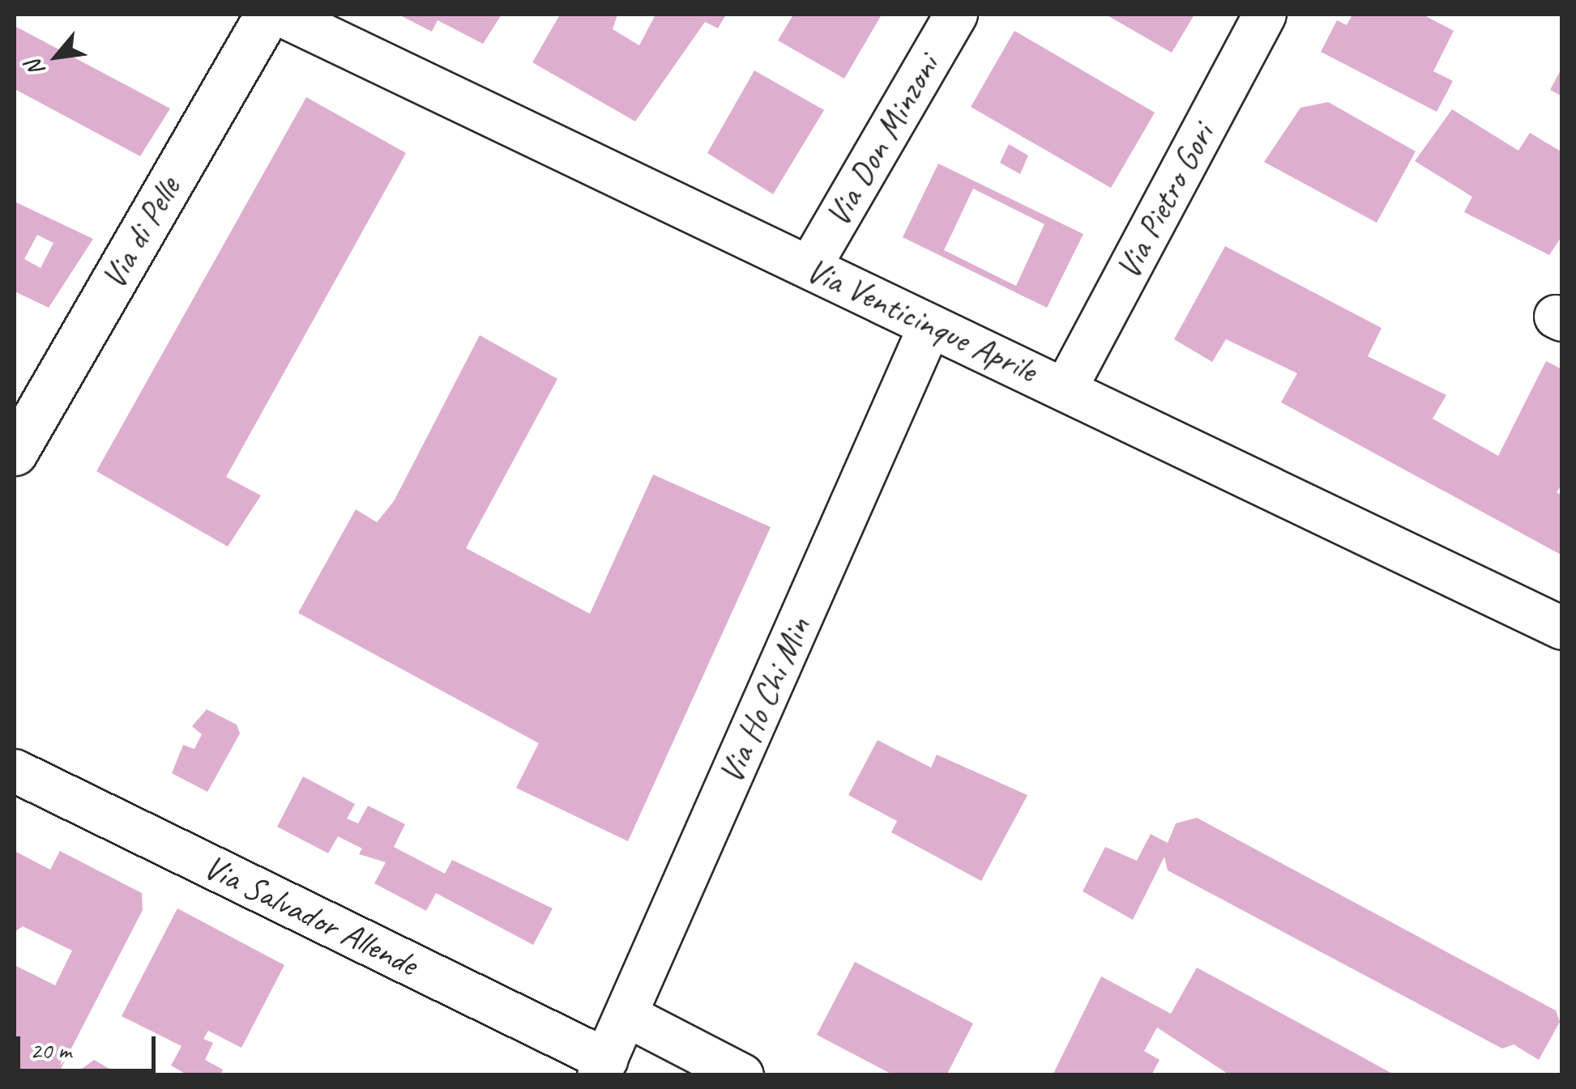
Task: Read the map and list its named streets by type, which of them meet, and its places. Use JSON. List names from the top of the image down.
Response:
{
  "streets": {
    "main road": ["Via di Pelle"],
    "street": [
      "Via Don Minzoni",
      "Via Pietro Gori",
      "Via Venticinque Aprile",
      "Via Ho Chi Min",
      "Via Salvador Allende"
    ]
  },
  "crossings": [
    ["Via Don Minzoni", "Via Venticinque Aprile"],
    ["Via Pietro Gori", "Via Venticinque Aprile"],
    ["Via Venticinque Aprile", "Via Ho Chi Min"],
    ["Via Ho Chi Min", "Via Salvador Allende"]
  ],
  "scale_bar": "20 m",
  "north": "bottom left"
}
